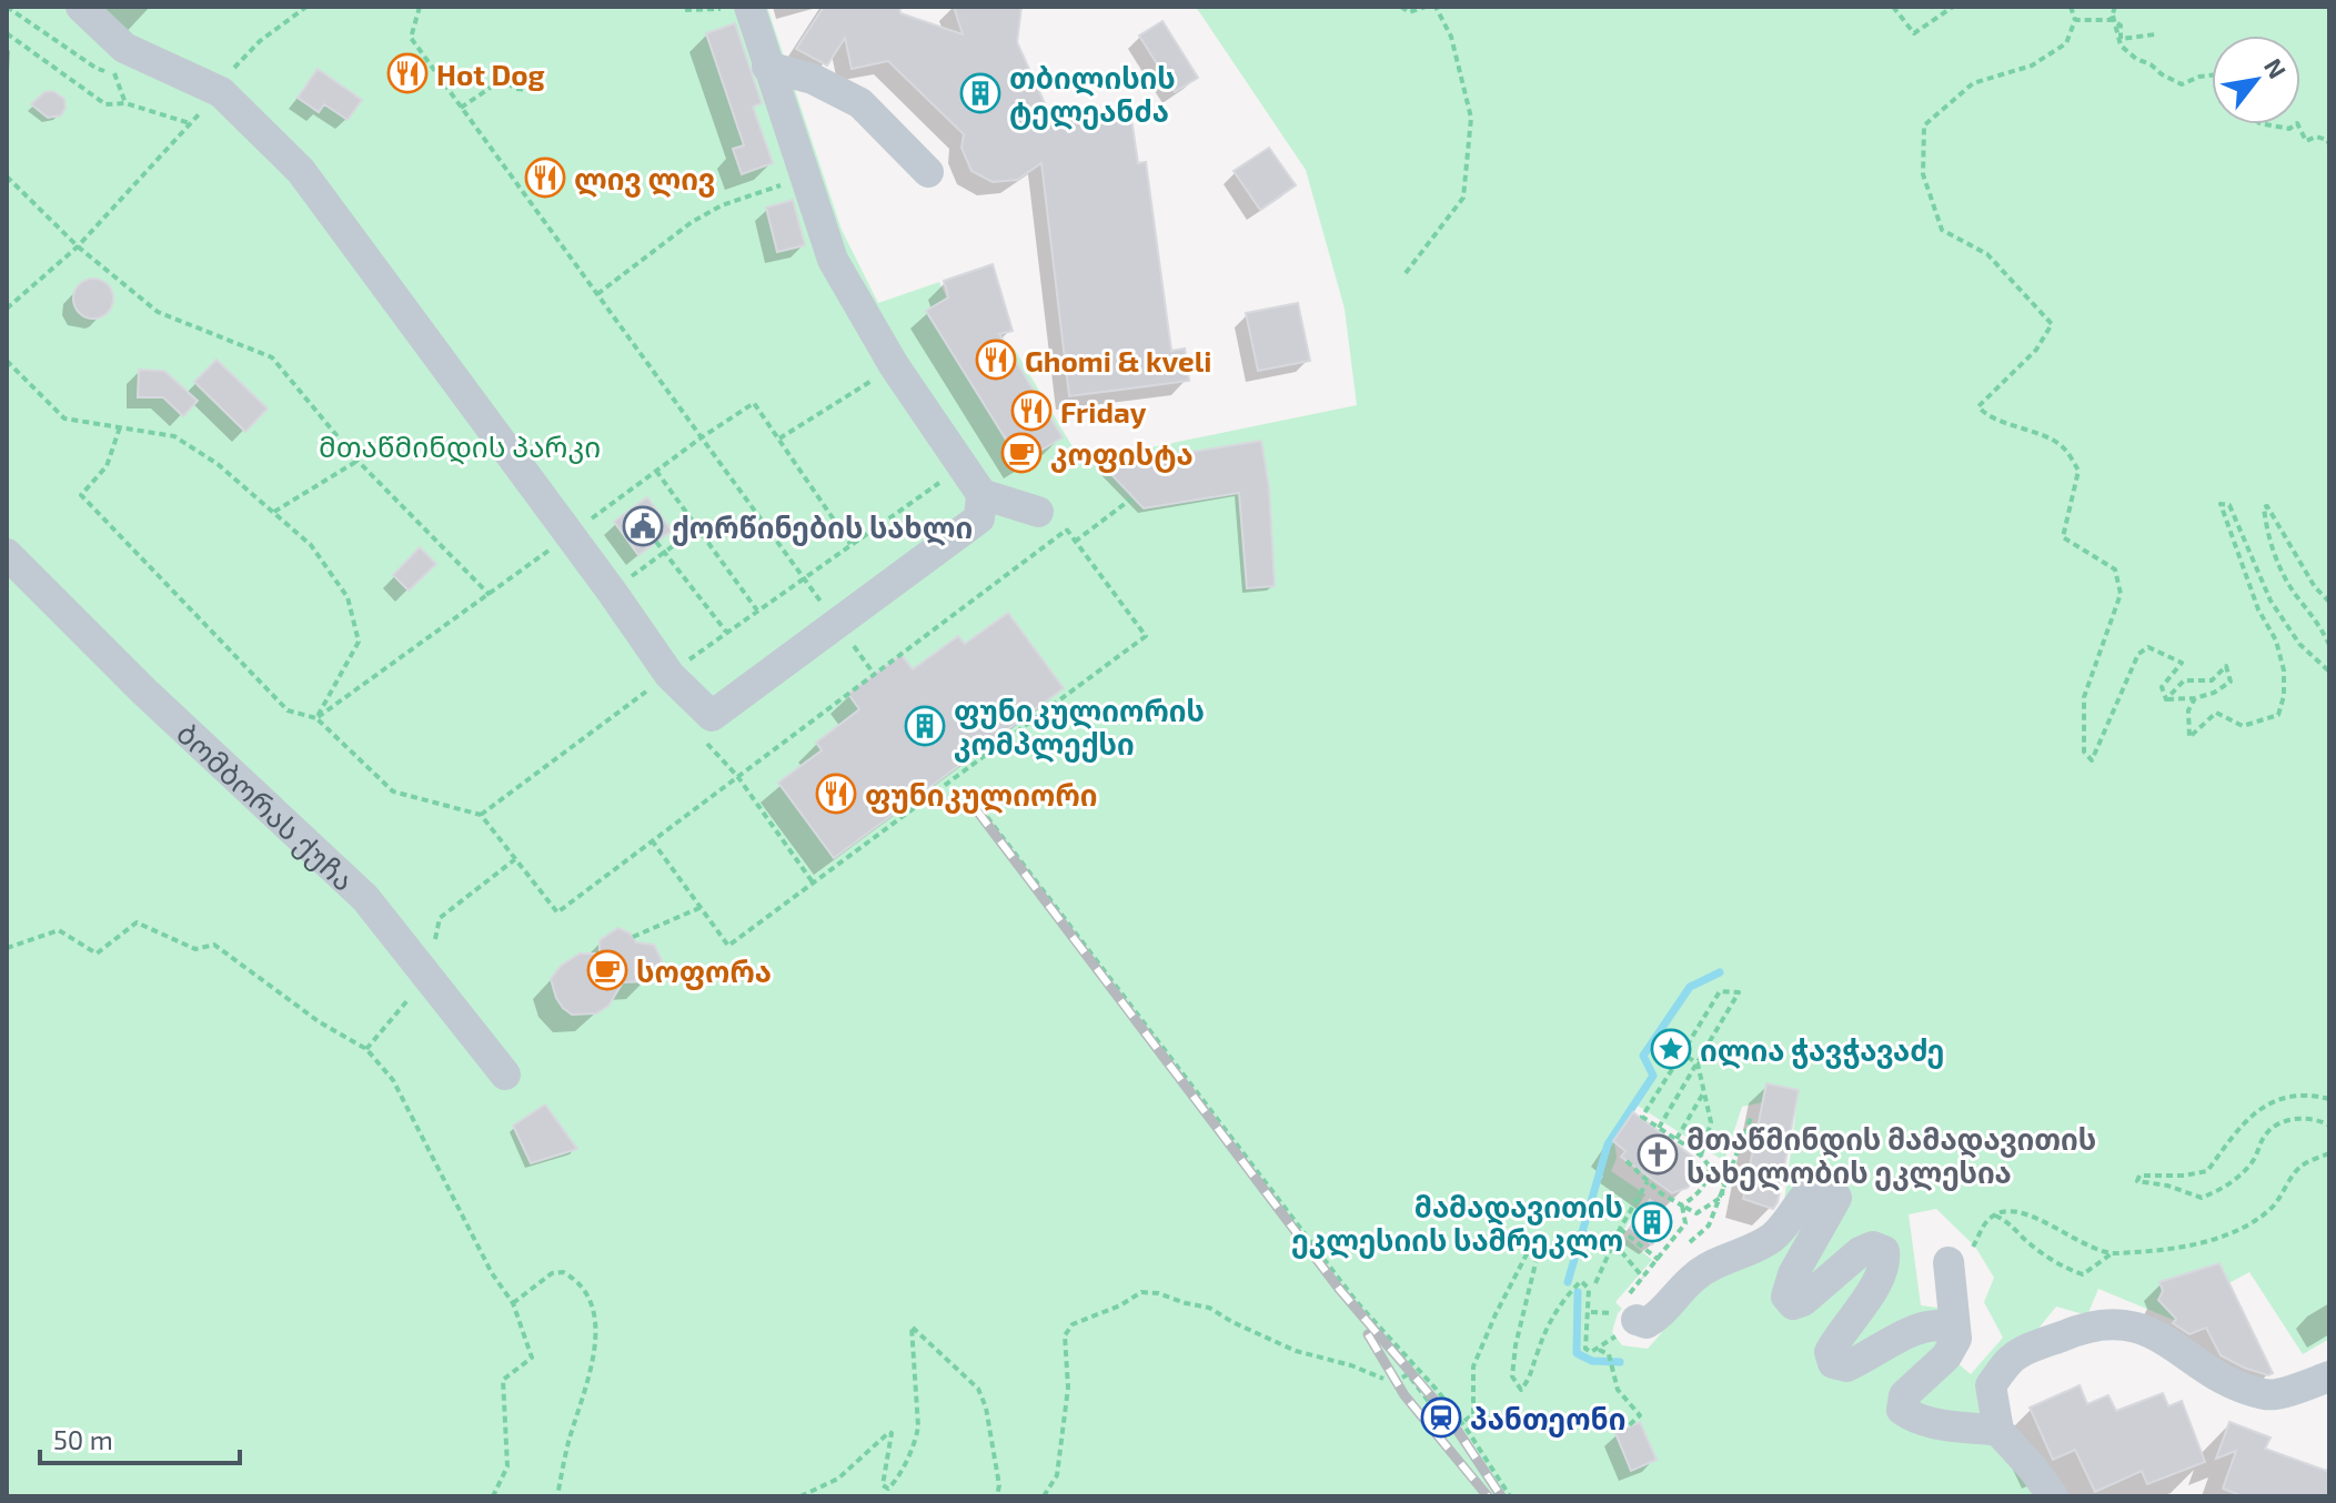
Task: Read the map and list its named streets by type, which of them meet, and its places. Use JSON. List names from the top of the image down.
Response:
{
  "streets": {
    "street": ["ბომბორას ქუჩა"]
  },
  "parks": ["მთაწმინდის პარკი"],
  "places": {
    "restaurant": [
      "Hot Dog",
      "ლივ ლივ",
      "Ghomi & kveli",
      "Friday",
      "ფუნიკულიორი"
    ],
    "building": ["თბილისის ტელეანძა", "ფუნიკულიორის კომპლექსი", "მამადავითის ეკლესიის სამრეკლო"],
    "cafe": ["კოფისტა", "სოფორა"],
    "public building": ["ქორწინების სახლი"],
    "place": ["ილია ჭავჭავაძე"],
    "church": ["მთაწმინდის მამადავითის სახელობის ეკლესია"],
    "station": ["პანთეონი"]
  },
  "scale_bar": "50 m",
  "north": "top right"
}
